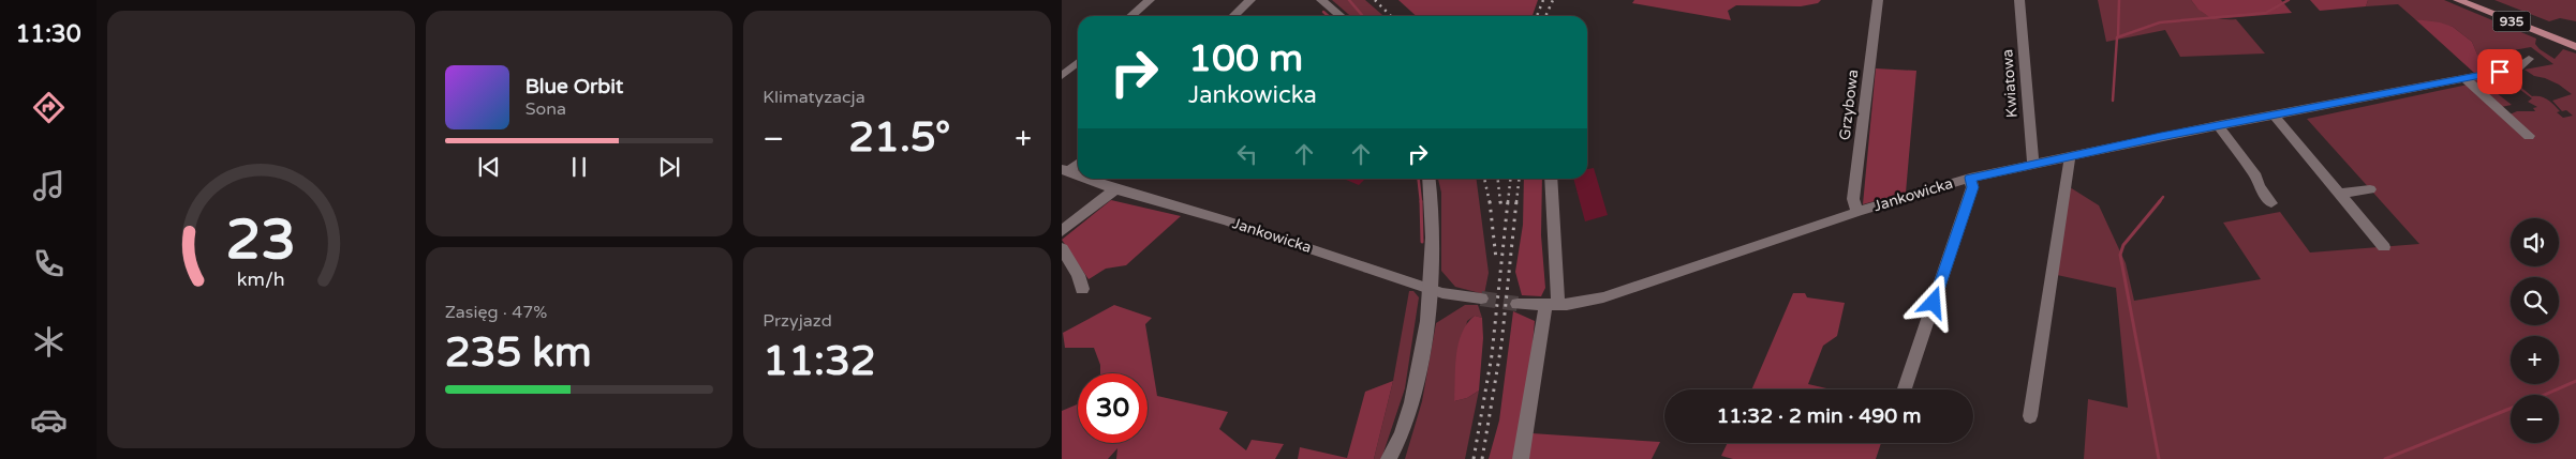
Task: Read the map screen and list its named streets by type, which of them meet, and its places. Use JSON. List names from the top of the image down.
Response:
{
  "streets": {
    "main road": ["935"],
    "street": ["Kwiatowa", "Grzybowa", "Jankowicka"]
  },
  "crossings": [
    ["Kwiatowa", "Jankowicka"],
    ["Grzybowa", "Jankowicka"]
  ],
  "page": {
    "tabs": "11:30",
    "tile": [
      "Klimatyzacja",
      ["Zasięg · 47%", "235 km"],
      ["Przyjazd", "11:32"]
    ],
    "turn": ["100 m", "Jankowicka"],
    "song": ["Blue Orbit", "Sona"],
    "heat": ["−", "21.5°", "+"],
    "map_buttons": ["+", "−"],
    "limit": "30",
    "trip": "11:32 · 2 min · 490 m",
    "gauge": ["23", "km/h"]
  }
}
